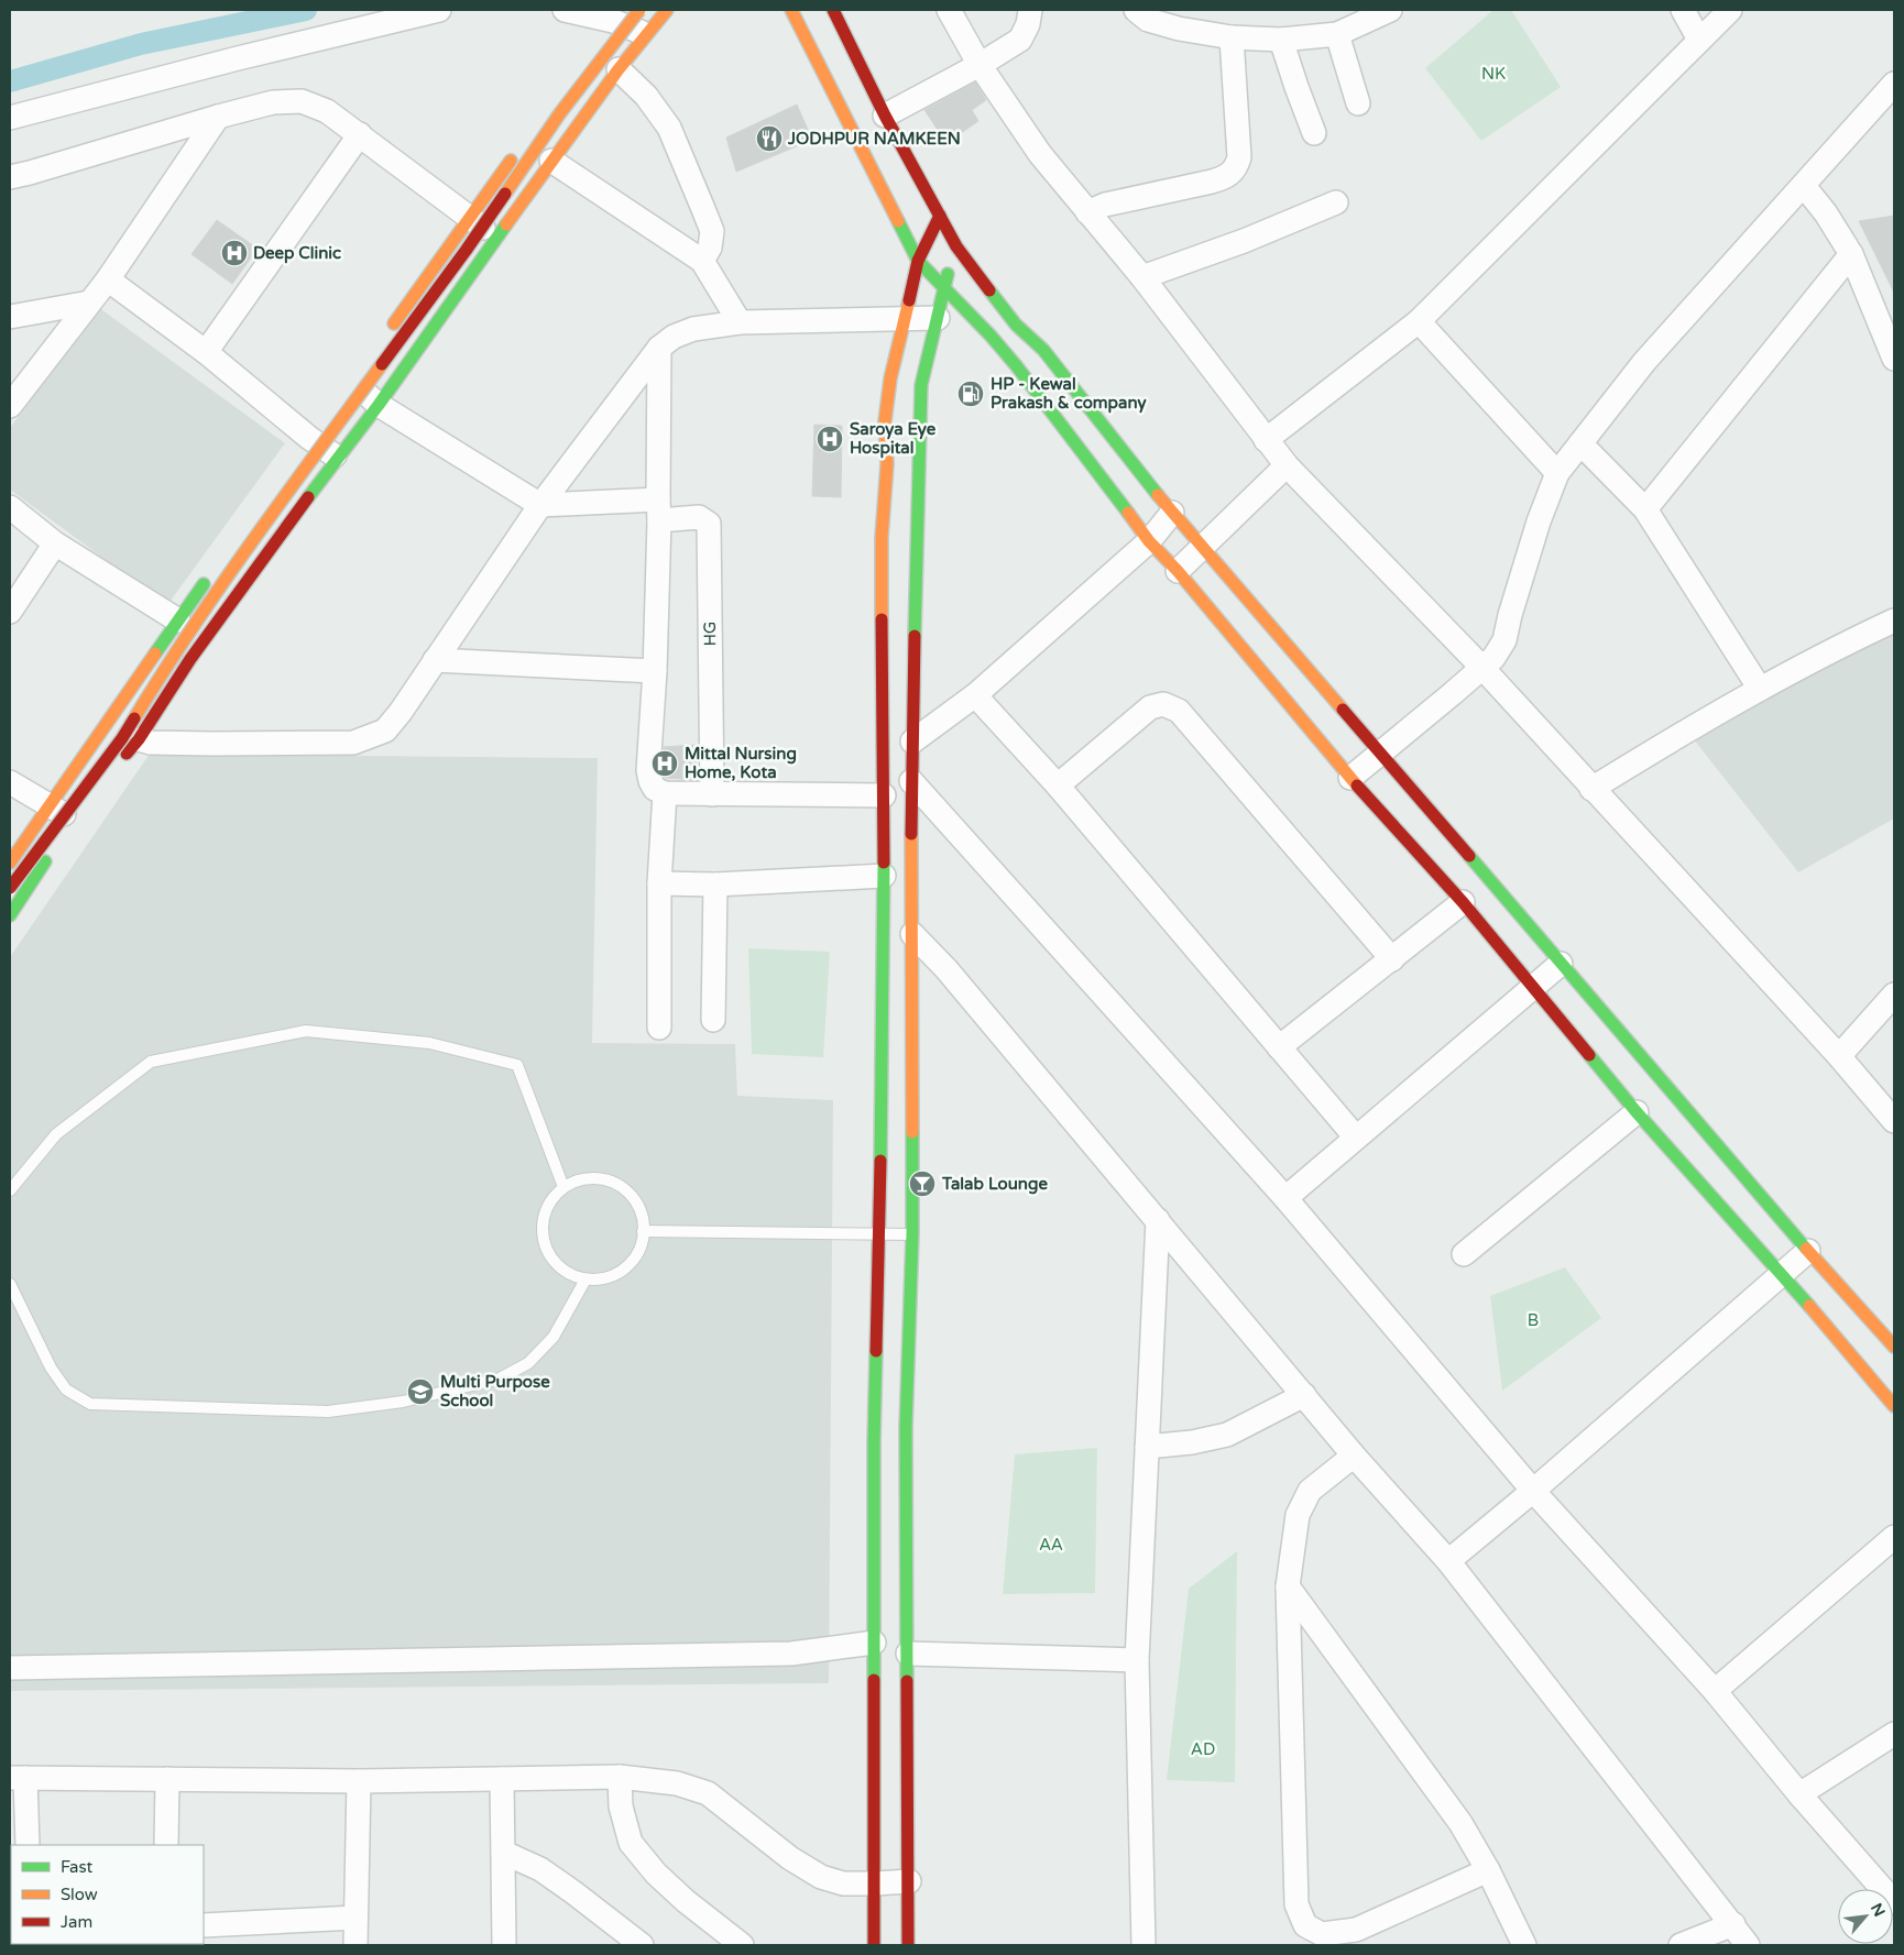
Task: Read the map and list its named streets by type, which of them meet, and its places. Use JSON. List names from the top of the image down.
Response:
{
  "streets": {
    "street": ["HG"]
  },
  "parks": [
    "NK",
    "B",
    "AA",
    "AD"
  ],
  "places": {
    "restaurant": ["JODHPUR NAMKEEN"],
    "hospital": ["Deep Clinic", "Saroya Eye Hospital", "Mittal Nursing Home, Kota"],
    "fuel station": ["HP - Kewal Prakash & company"],
    "bar": ["Talab Lounge"],
    "school or university": ["Multi Purpose School"]
  },
  "legend": ["Fast", "Slow", "Jam"],
  "north": "top right"
}
